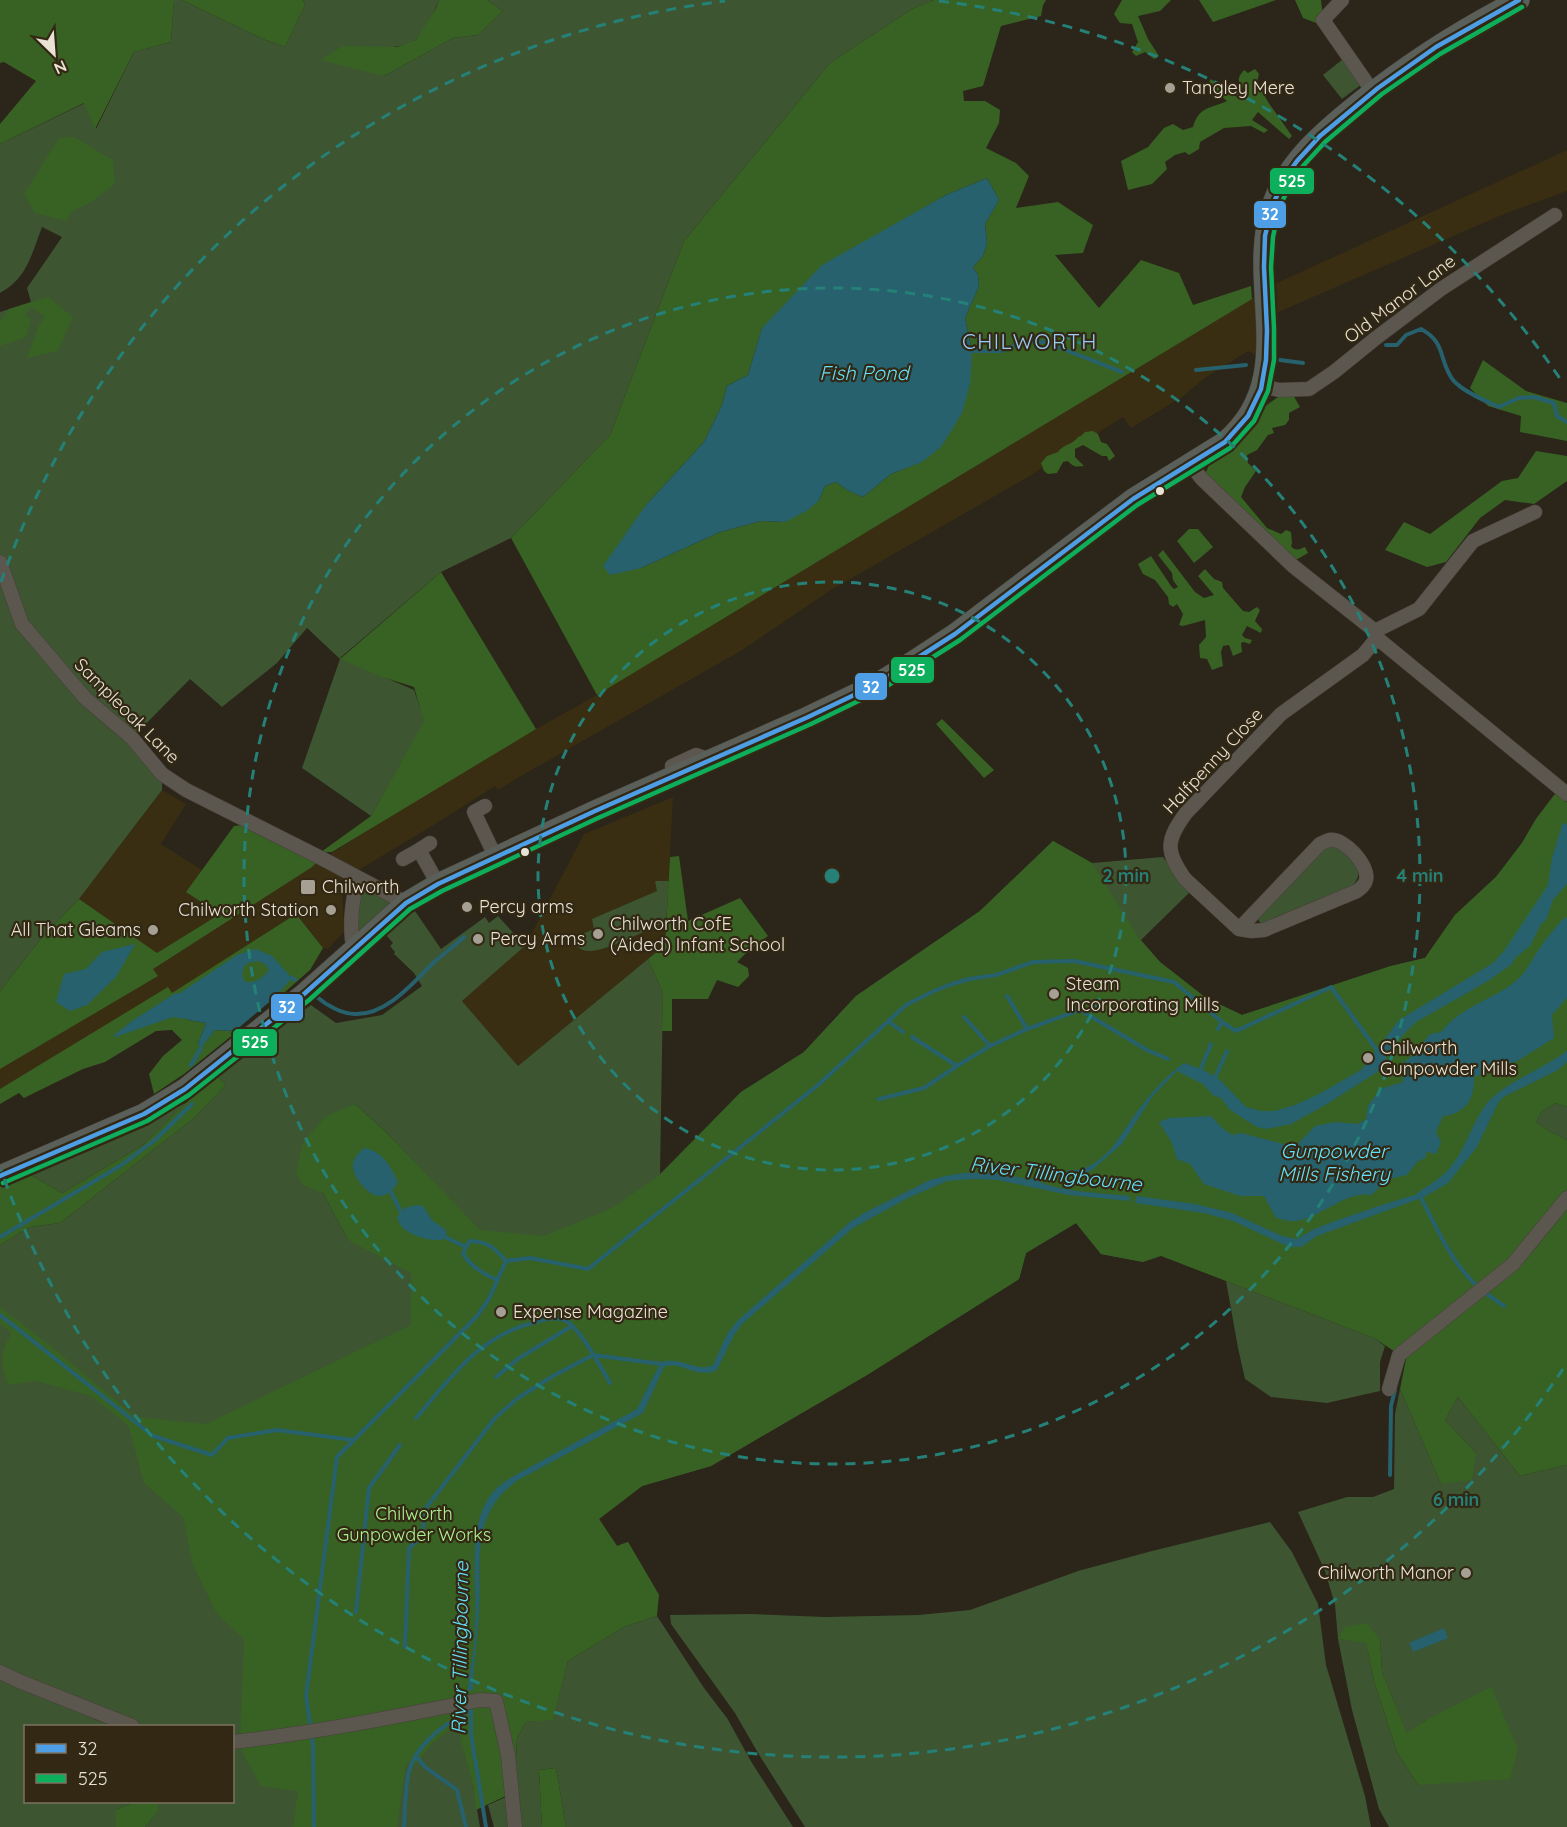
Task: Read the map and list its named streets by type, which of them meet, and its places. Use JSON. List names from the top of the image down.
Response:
{
  "streets": {
    "street": ["Old Manor Lane", "Sampleoak Lane", "Halfpenny Close"]
  },
  "districts": ["CHILWORTH"],
  "water": ["Fish Pond", "Gunpowder Mills Fishery", "River Tillingbourne"],
  "parks": ["Chilworth Gunpowder Works"],
  "places": {
    "other": [
      "Tangley Mere",
      "Percy arms",
      "Chilworth Station",
      "All That Gleams",
      "Chilworth CofE (Aided) Infant School",
      "Percy Arms",
      "Steam Incorporating Mills",
      "Chilworth Gunpowder Mills",
      "Expense Magazine",
      "Chilworth Manor"
    ],
    "transit": ["Chilworth"]
  },
  "lines": ["transit line 32", "transit line 525"],
  "legend": ["32", "525"],
  "north": "bottom right",
  "rings": ["2 min", "4 min", "6 min"]
}
